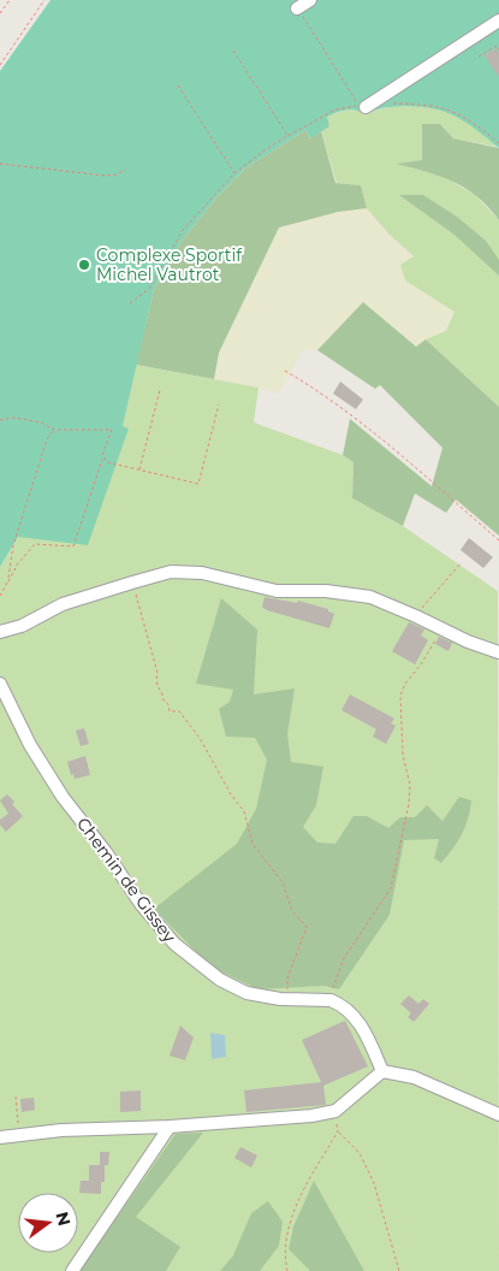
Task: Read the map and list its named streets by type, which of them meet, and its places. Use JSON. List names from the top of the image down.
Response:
{
  "streets": {
    "street": ["Chemin de Gissey"]
  },
  "places": ["Complexe Sportif Michel Vautrot"],
  "north": "right"
}
